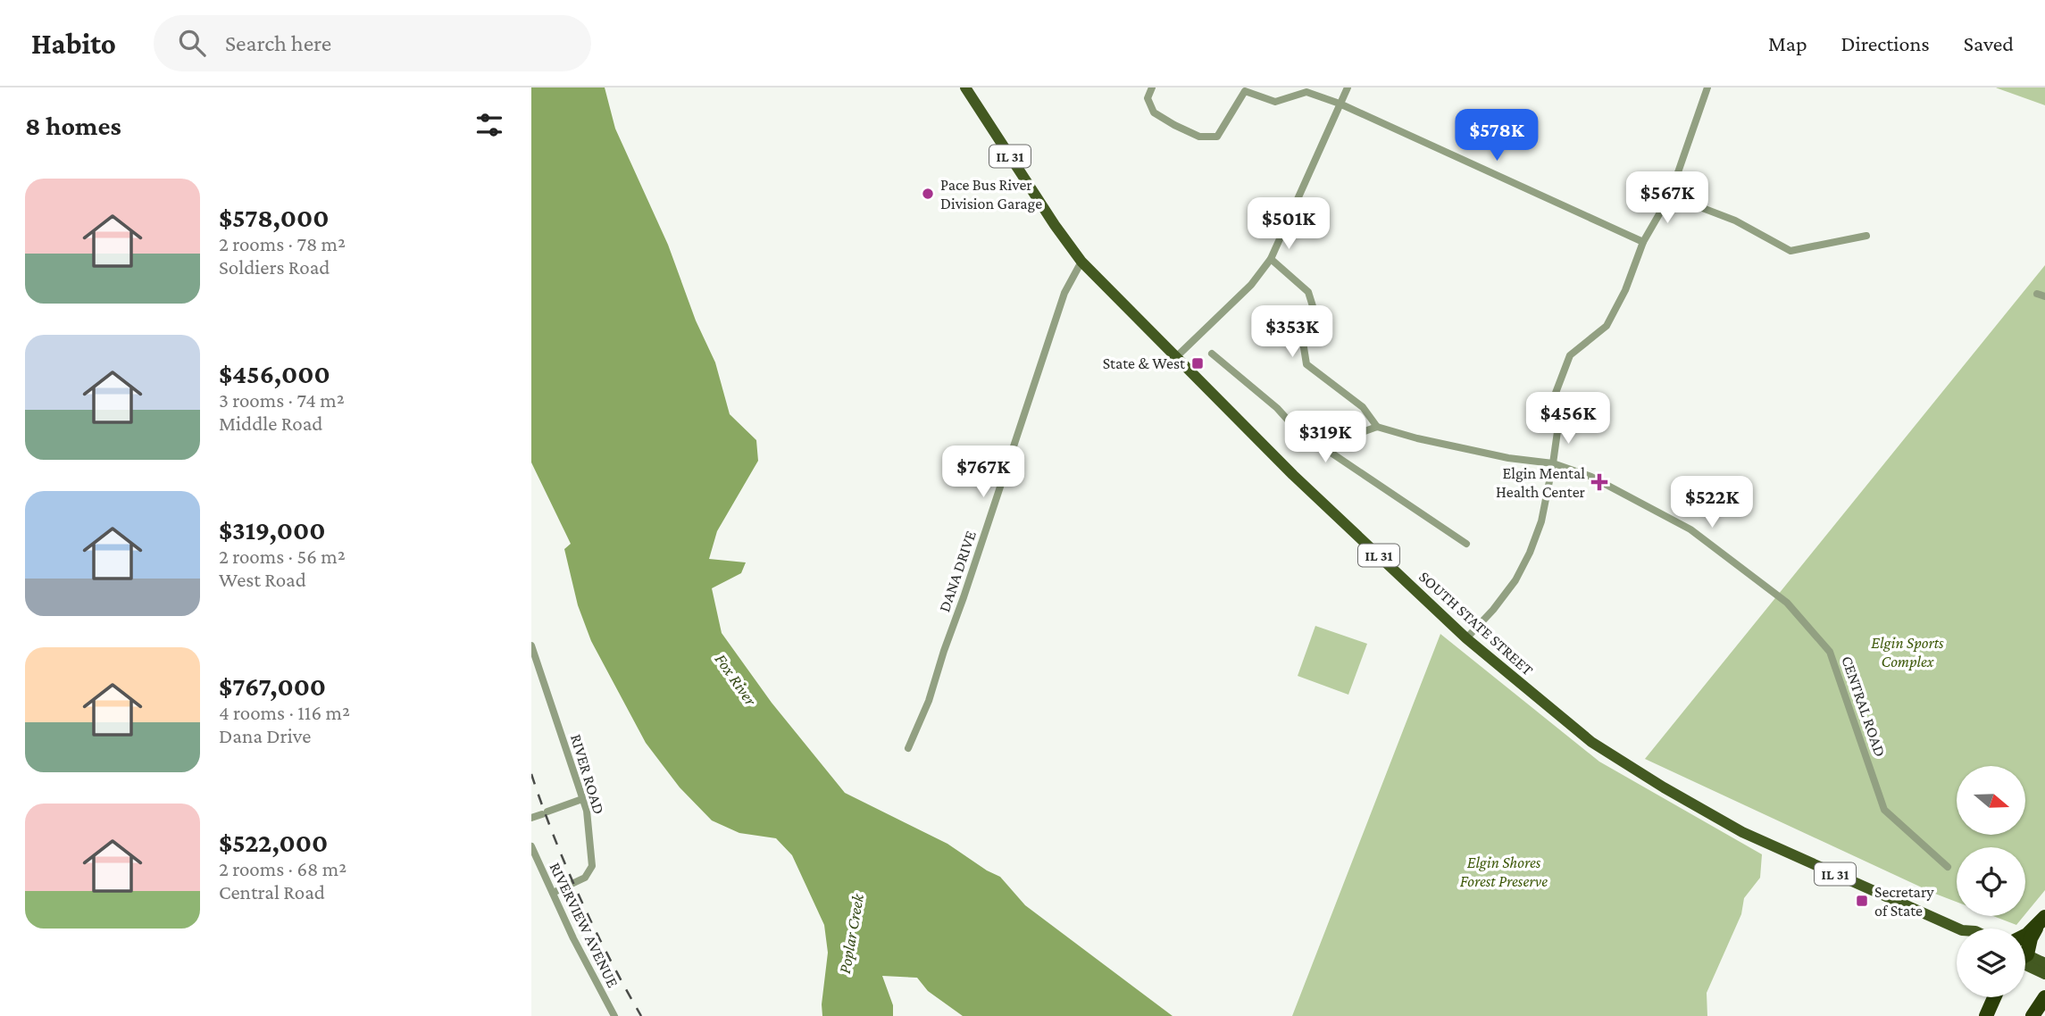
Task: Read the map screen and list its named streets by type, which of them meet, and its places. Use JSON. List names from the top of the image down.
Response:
{
  "streets": {
    "main road": ["IL 31", "SOUTH STATE STREET"],
    "street": [
      "DANA DRIVE",
      "CENTRAL ROAD",
      "RIVER ROAD",
      "RIVERVIEW AVENUE"
    ]
  },
  "crossings": [
    ["DANA DRIVE", "SOUTH STATE STREET"],
    ["RIVER ROAD", "RIVERVIEW AVENUE"]
  ],
  "water": ["Fox River", "Poplar Creek"],
  "parks": ["Elgin Sports Complex", "Elgin Shores Forest Preserve"],
  "places": {
    "other": ["Pace Bus River Division Garage"],
    "transit": ["State & West", "Secretary of State"],
    "health": ["Elgin Mental Health Center"]
  },
  "north": "right",
  "page": {
    "header": "Habito",
    "search": "Search here",
    "nav": ["Map", "Directions", "Saved"],
    "heading": "8 homes",
    "price": [
      "$578K",
      "$567K",
      "$501K",
      "$353K",
      "$456K",
      "$319K",
      "$767K",
      "$522K"
    ],
    "list": [
      {
        "name": "$578,000",
        "note": "2 rooms · 78 m² · Soldiers Road"
      },
      {
        "name": "$456,000",
        "note": "3 rooms · 74 m² · Middle Road"
      },
      {
        "name": "$319,000",
        "note": "2 rooms · 56 m² · West Road"
      },
      {
        "name": "$767,000",
        "note": "4 rooms · 116 m² · Dana Drive"
      },
      {
        "name": "$522,000",
        "note": "2 rooms · 68 m² · Central Road"
      }
    ]
  }
}
